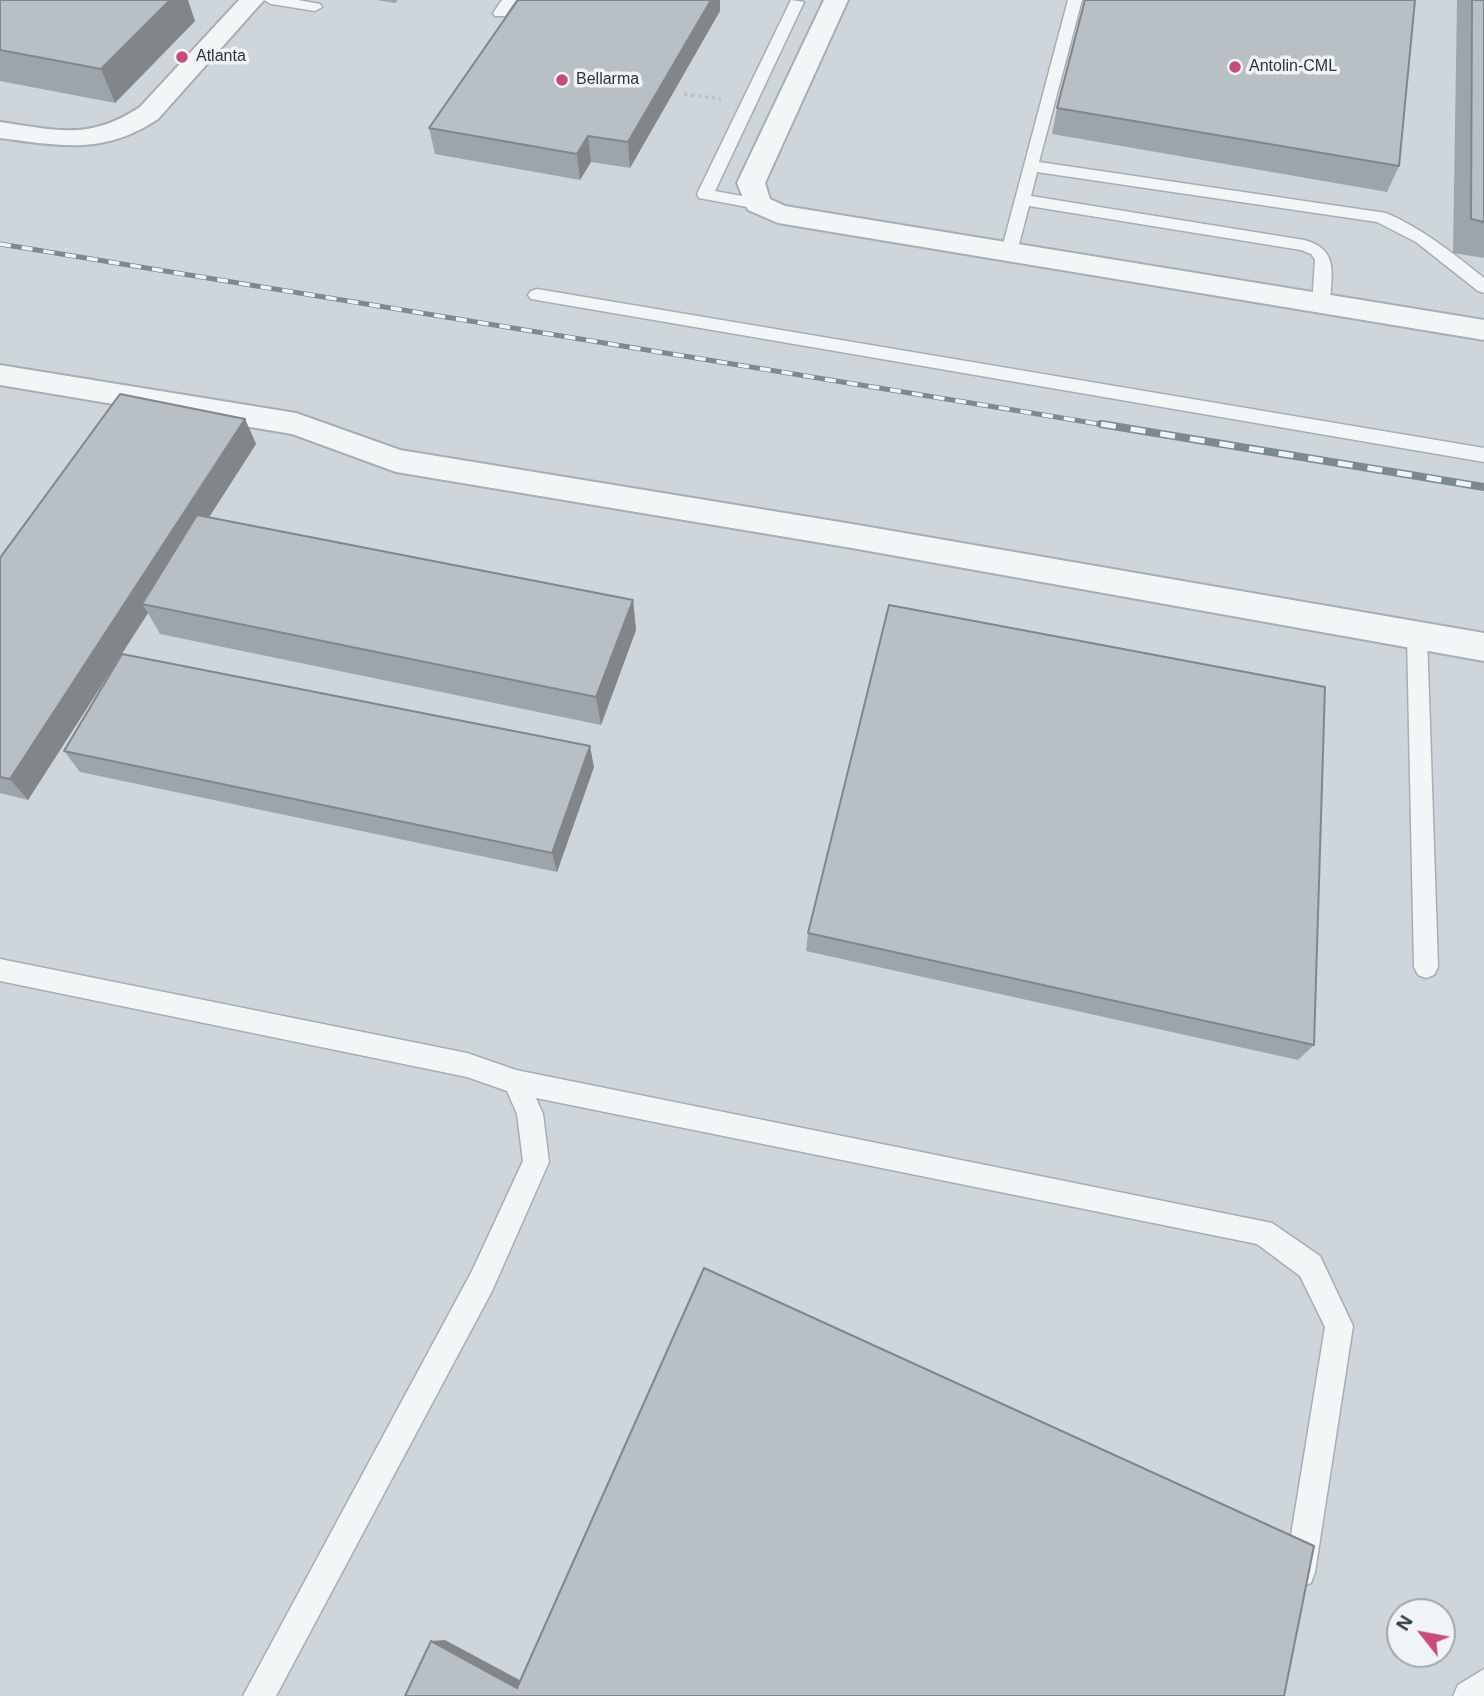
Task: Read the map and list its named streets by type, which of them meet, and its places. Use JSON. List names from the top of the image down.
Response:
{
  "places": ["Atlanta", "Antolin-CML", "Bellarma"],
  "north": "top left"
}
